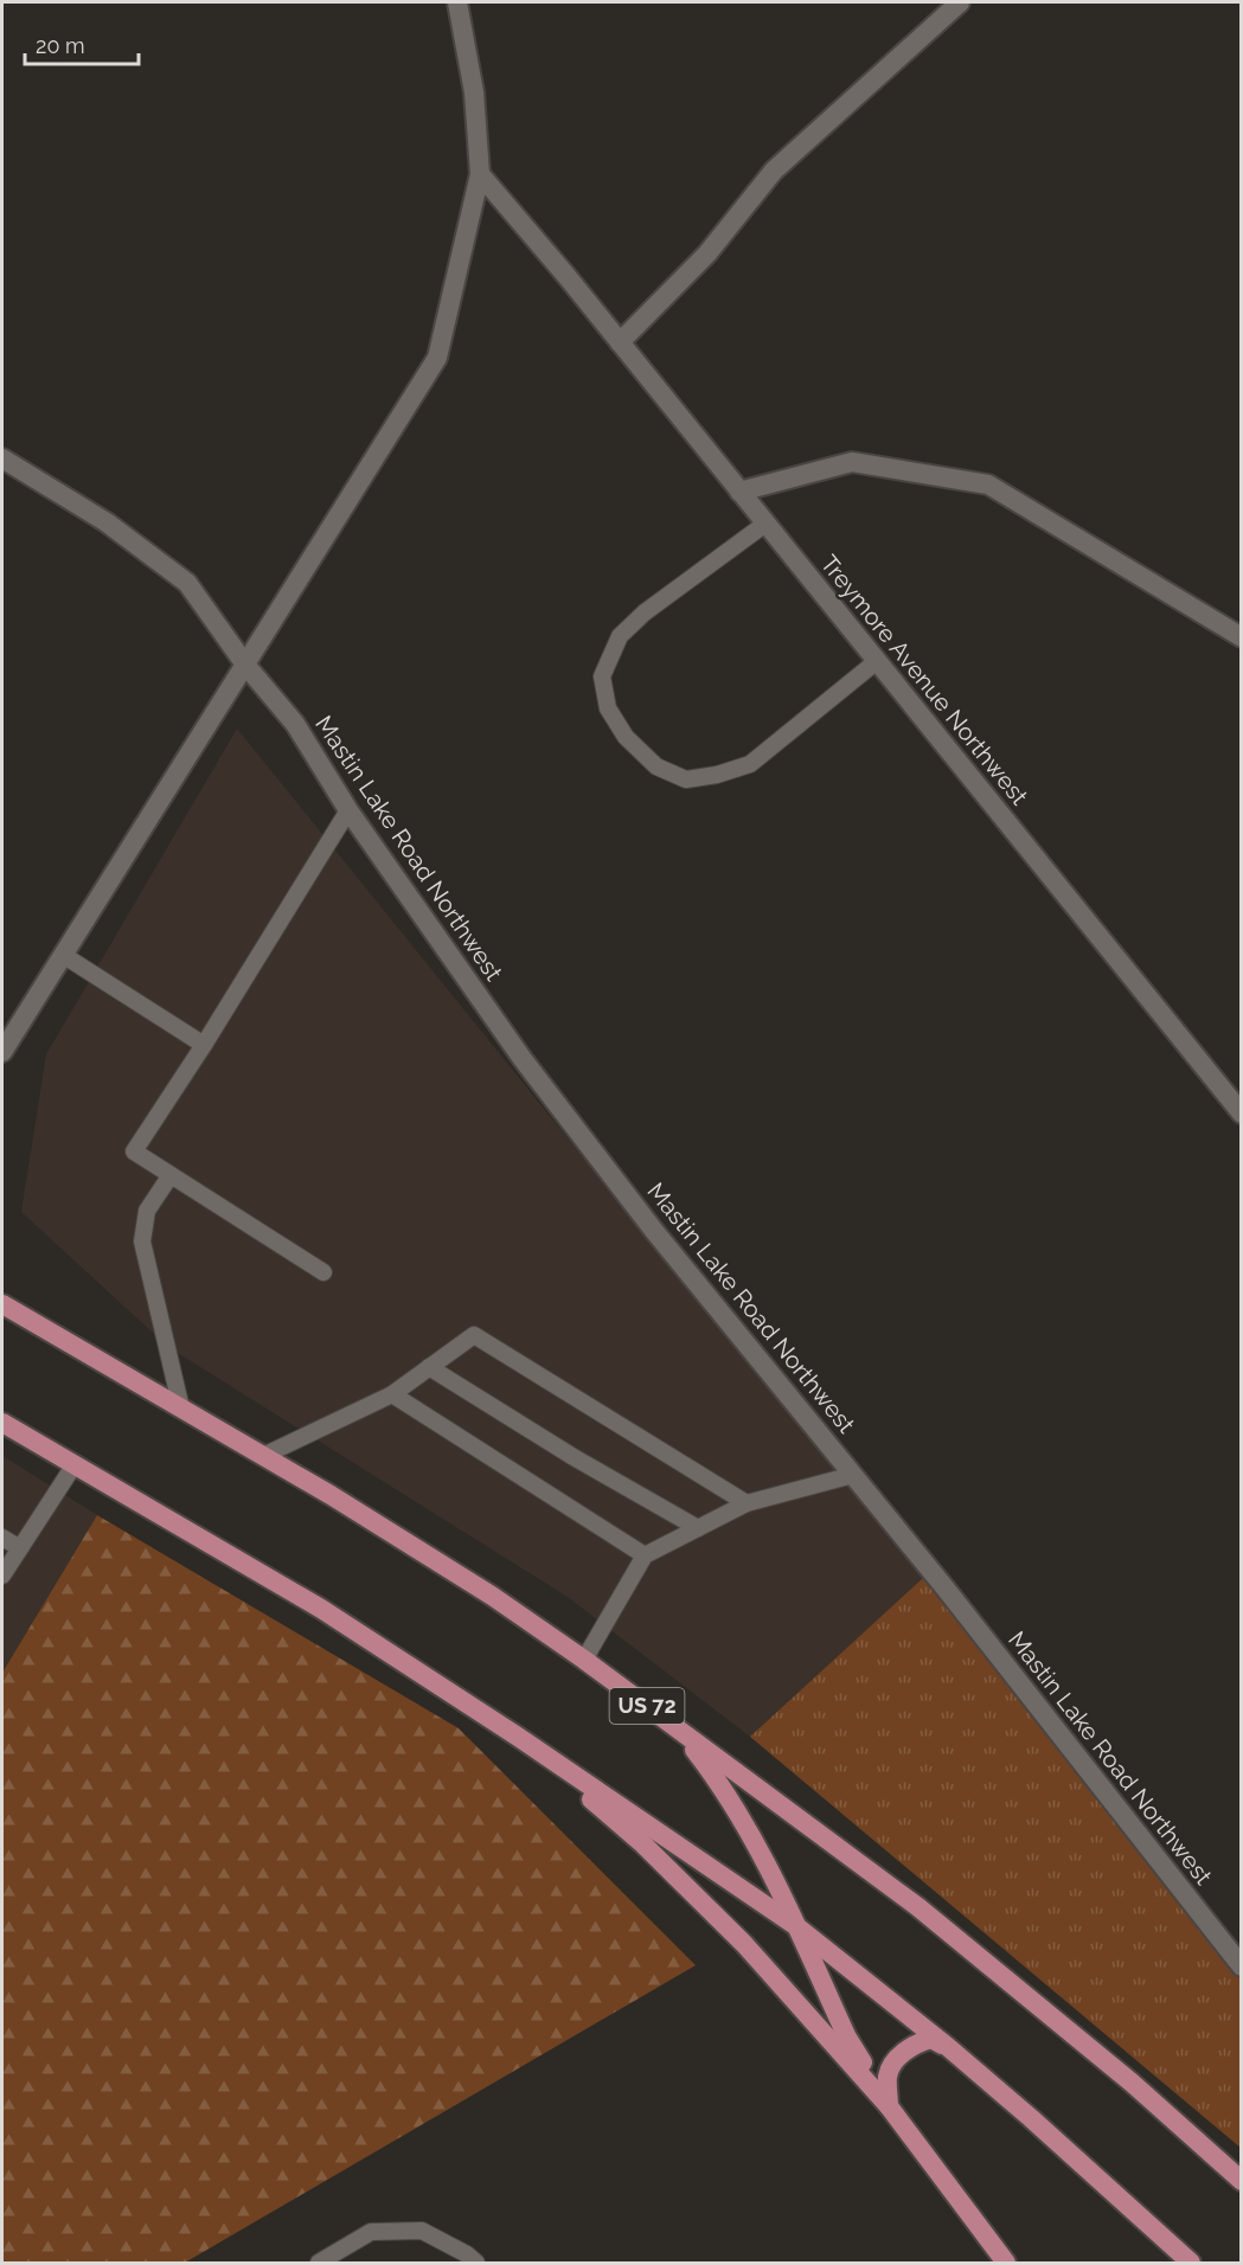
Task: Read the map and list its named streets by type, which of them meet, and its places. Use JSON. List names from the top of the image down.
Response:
{
  "streets": {
    "highway": ["US 72"],
    "street": ["Treymore Avenue Northwest", "Mastin Lake Road Northwest"]
  },
  "scale_bar": "20 m"
}
